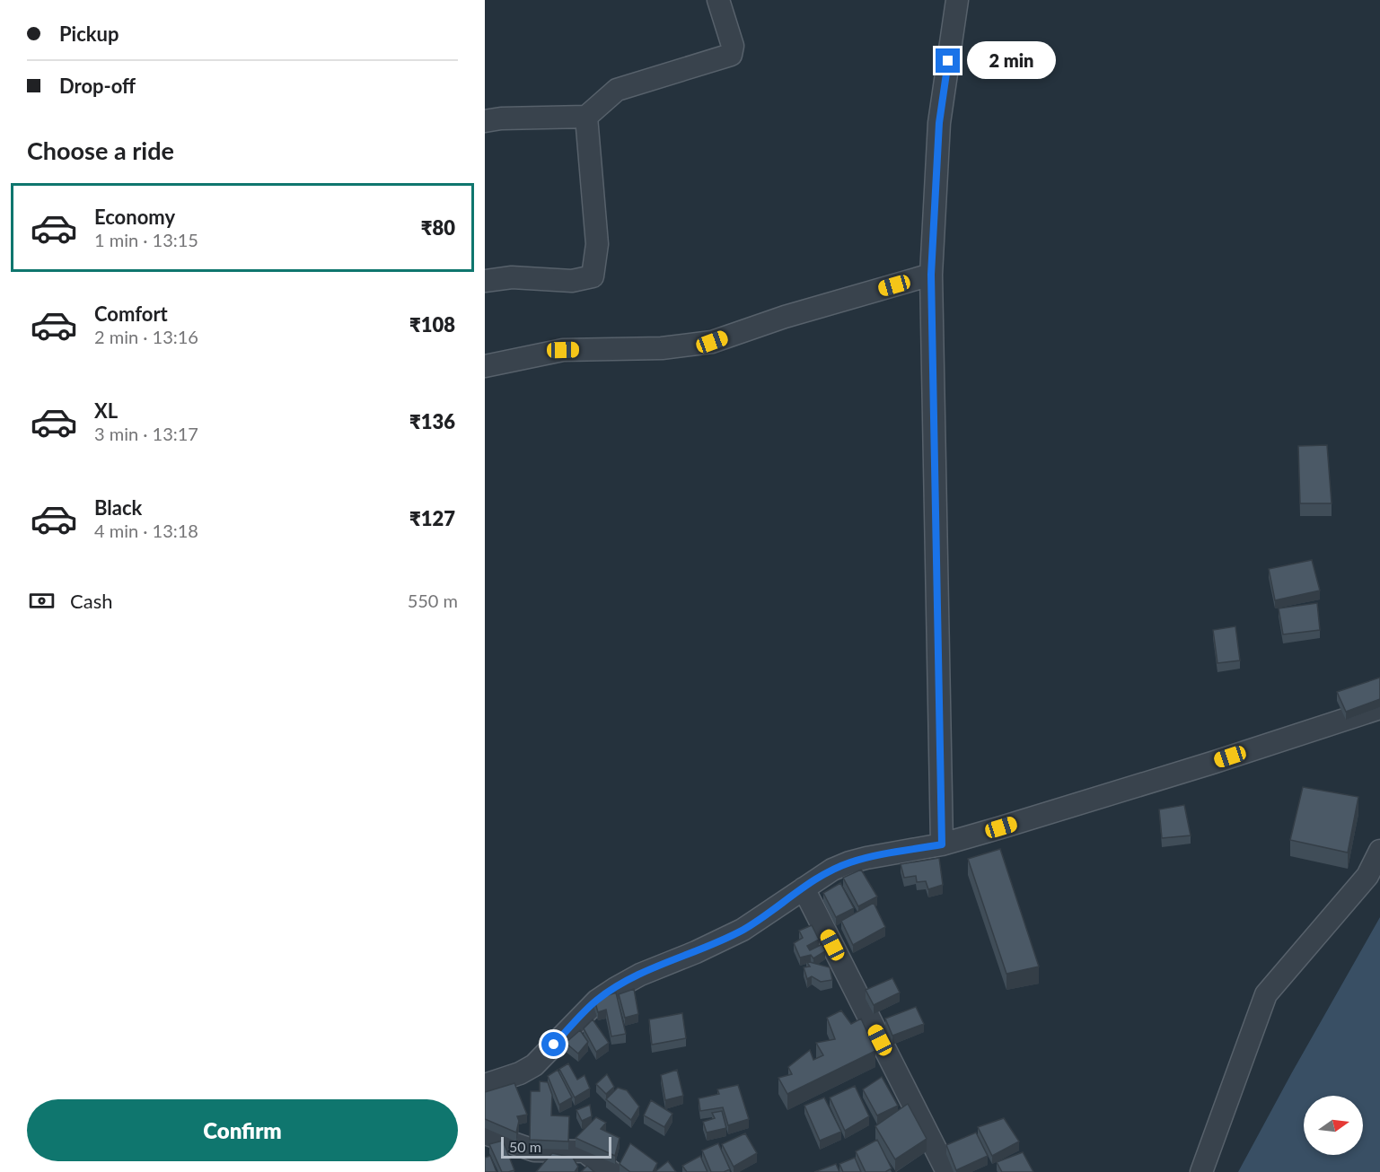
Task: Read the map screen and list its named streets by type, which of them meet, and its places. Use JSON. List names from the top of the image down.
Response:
{
  "scale_bar": "50 m",
  "north": "right",
  "page": {
    "banner": ["Pickup", "Drop-off"],
    "bubble": "2 min",
    "heading": "Choose a ride",
    "list": [
      {
        "name": "Economy",
        "note": "1 min · 13:15",
        "value": "₹80"
      },
      {
        "name": "Comfort",
        "note": "2 min · 13:16",
        "value": "₹108"
      },
      {
        "name": "XL",
        "note": "3 min · 13:17",
        "value": "₹136"
      },
      {
        "name": "Black",
        "note": "4 min · 13:18",
        "value": "₹127"
      }
    ],
    "pay": ["Cash", "550 m"],
    "buttons": "Confirm",
    "scale": "50 m"
  }
}
